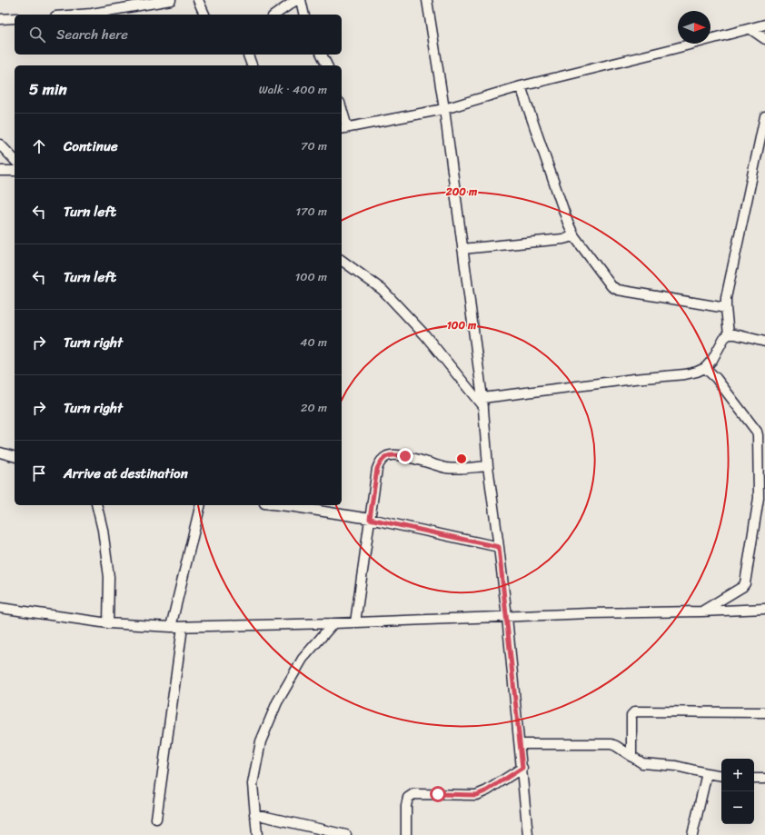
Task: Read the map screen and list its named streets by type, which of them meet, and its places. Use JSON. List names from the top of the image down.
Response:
{
  "north": "right",
  "page": {
    "search": "Search here",
    "heading": ["5 min", "Walk · 400 m"],
    "list": [
      ["Continue", "70 m"],
      ["Turn left", "170 m"],
      ["Turn left", "100 m"],
      ["Turn right", "40 m"],
      ["Turn right", "20 m"],
      "Arrive at destination"
    ],
    "map_buttons": ["+", "−"]
  },
  "rings": ["200 m", "100 m"]
}
